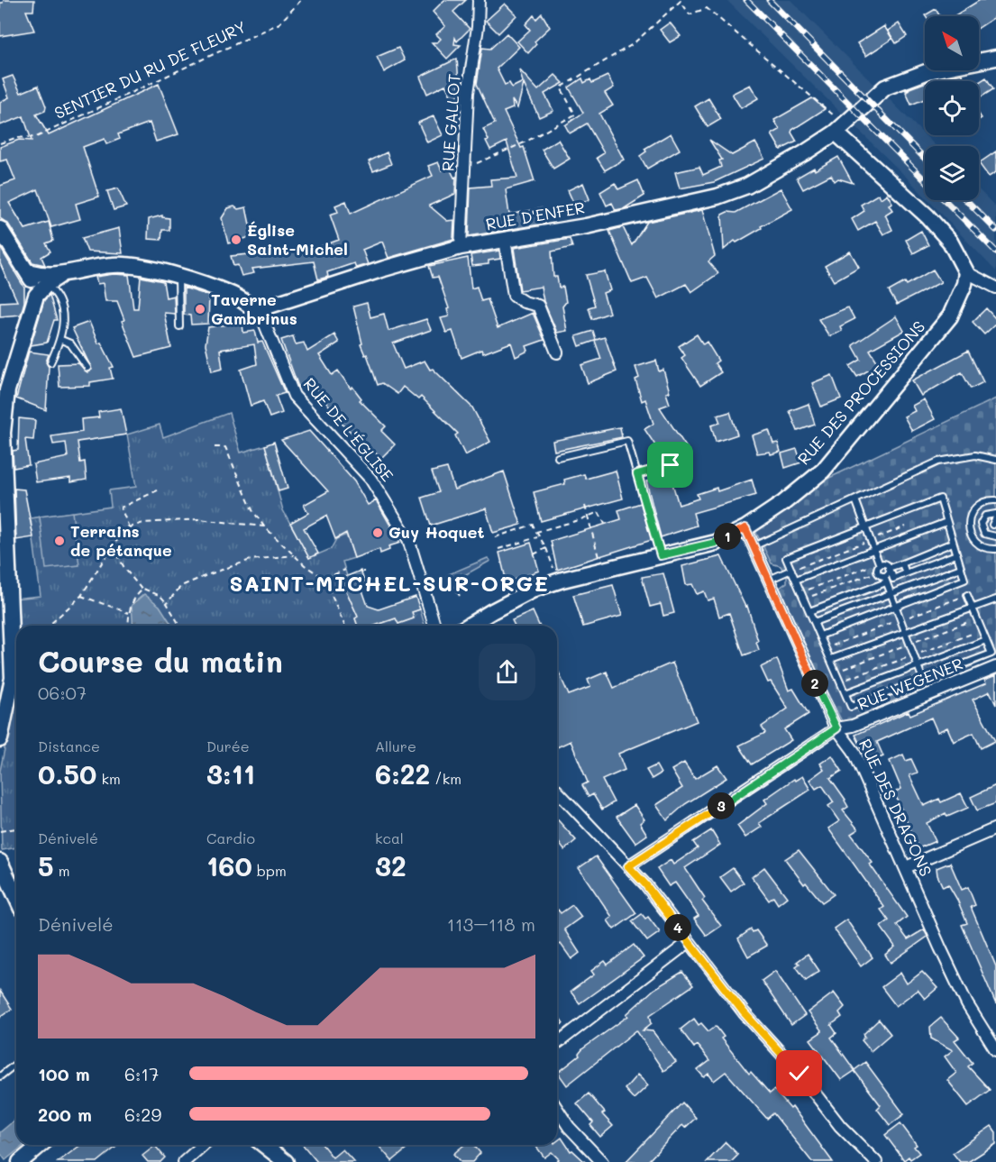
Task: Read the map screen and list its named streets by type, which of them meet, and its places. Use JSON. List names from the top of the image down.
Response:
{
  "streets": {
    "street": [
      "RUE GALLOT",
      "RUE D'ENFER",
      "RUE DES PROCESSIONS",
      "RUE DE L'ÉGLISE",
      "RUE WEGENER",
      "RUE DES DRAGONS"
    ],
    "path": ["SENTIER DU RU DE FLEURY"]
  },
  "crossings": [
    ["RUE GALLOT", "RUE D'ENFER"],
    ["RUE D'ENFER", "RUE DE L'ÉGLISE"],
    ["RUE DES PROCESSIONS", "RUE DES DRAGONS"],
    ["RUE WEGENER", "RUE DES DRAGONS"]
  ],
  "districts": ["SAINT-MICHEL-SUR-ORGE"],
  "places": [
    "Église Saint-Michel",
    "Taverne Gambrinus",
    "Guy Hoquet",
    "Terrains de pétanque"
  ],
  "north": "top left",
  "page": {
    "pins": [
      "1",
      "2",
      "3",
      "4"
    ],
    "heading": ["Course du matin", "06:07"],
    "stats": [
      ["Distance", "0.50 km"],
      ["Durée", "3:11"],
      ["Allure", "6:22 /km"],
      ["Dénivelé", "5 m"],
      ["Cardio", "160 bpm"],
      ["kcal", "32"]
    ],
    "chart": ["Dénivelé", "113–118 m"],
    "list": [
      {
        "name": "100 m",
        "note": "6:17"
      },
      {
        "name": "200 m",
        "note": "6:29"
      }
    ]
  }
}
